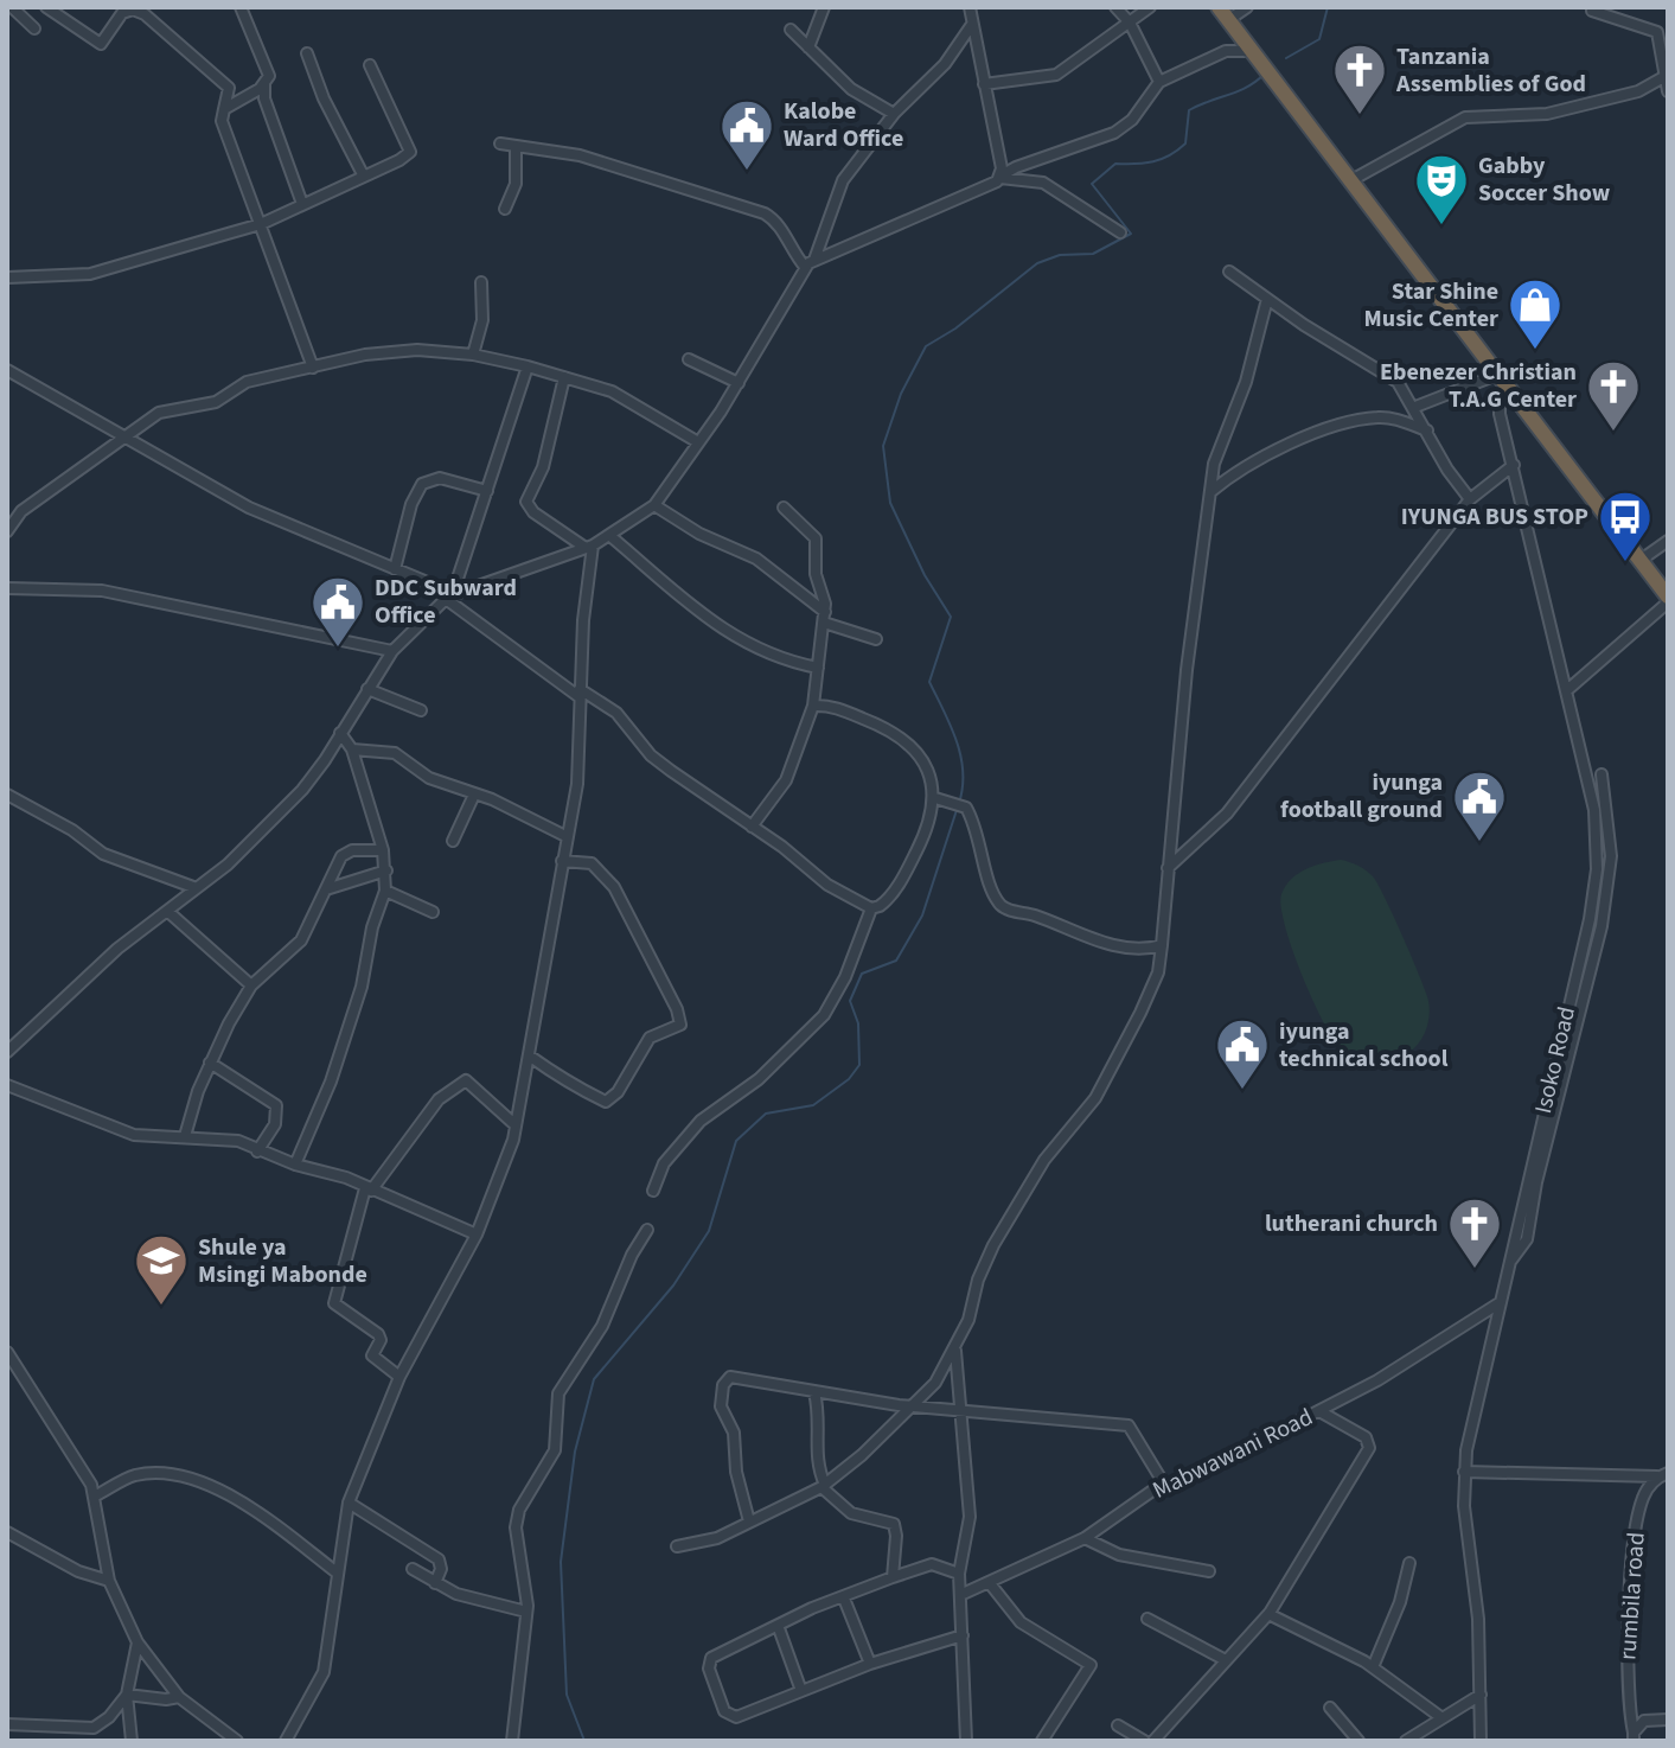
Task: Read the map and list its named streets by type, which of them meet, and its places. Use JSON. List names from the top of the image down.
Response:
{
  "streets": {
    "street": ["Isoko Road", "Mabwawani Road", "rumbila road"]
  },
  "crossings": [
    ["Isoko Road", "Mabwawani Road"]
  ],
  "places": {
    "church": ["Tanzania Assemblies of God", "Ebenezer Christian T.A.G Center", "lutherani church"],
    "public building": [
      "Kalobe Ward Office",
      "DDC Subward Office",
      "iyunga football ground",
      "iyunga technical school"
    ],
    "theatre": ["Gabby Soccer Show"],
    "shop": ["Star Shine Music Center"],
    "bus stop": ["IYUNGA BUS STOP"],
    "school or university": ["Shule ya Msingi Mabonde"]
  }
}
